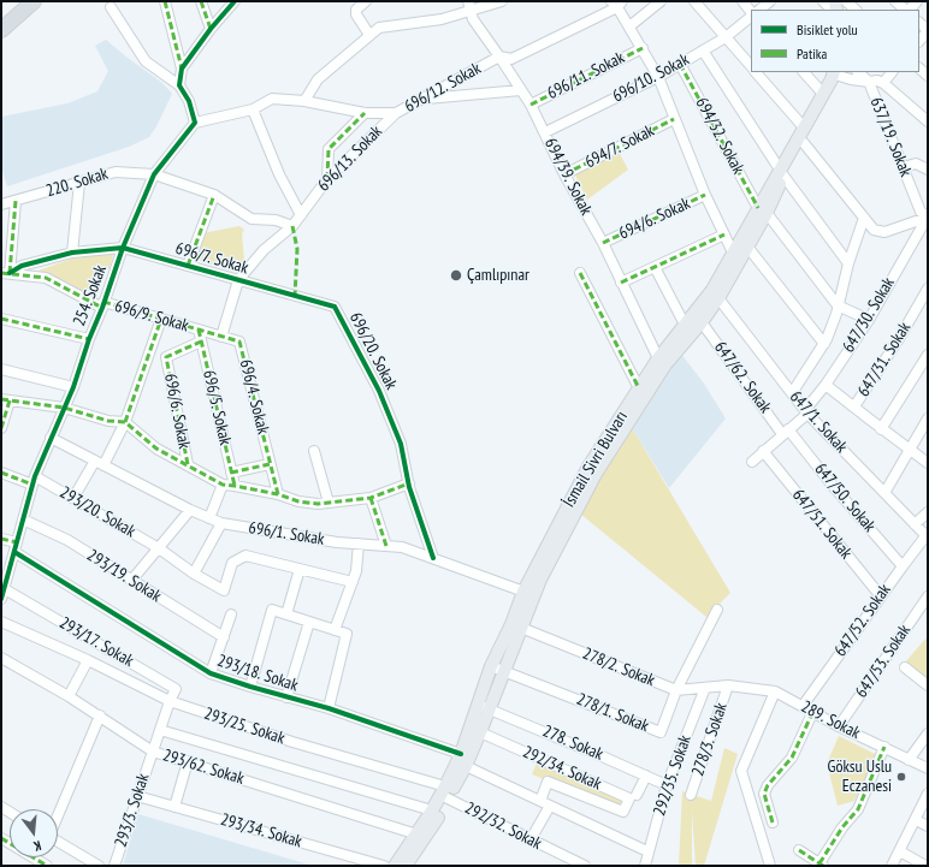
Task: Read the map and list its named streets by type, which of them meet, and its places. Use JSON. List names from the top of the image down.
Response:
{
  "streets": {
    "main road": ["İsmail Sivri Bulvarı"],
    "street": [
      "696/11. Sokak",
      "696/10. Sokak",
      "696/12. Sokak",
      "694/32. Sokak",
      "637/19. Sokak",
      "694/7. Sokak",
      "696/13. Sokak",
      "694/39. Sokak",
      "220. Sokak",
      "694/6. Sokak",
      "696/7. Sokak",
      "254. Sokak",
      "647/30. Sokak",
      "696/9. Sokak",
      "696/20. Sokak",
      "647/31. Sokak",
      "647/62. Sokak",
      "696/4. Sokak",
      "696/5. Sokak",
      "696/6. Sokak",
      "647/1. Sokak",
      "647/50. Sokak",
      "293/20. Sokak",
      "647/51. Sokak",
      "696/1. Sokak",
      "293/19. Sokak",
      "647/52. Sokak",
      "293/17. Sokak",
      "647/53. Sokak",
      "278/2. Sokak",
      "293/18. Sokak",
      "278/1. Sokak",
      "289. Sokak",
      "293/25. Sokak",
      "278/3. Sokak",
      "278. Sokak",
      "293/62. Sokak",
      "292/34. Sokak",
      "292/35. Sokak",
      "293/3. Sokak",
      "292/32. Sokak",
      "293/34. Sokak"
    ]
  },
  "crossings": [
    ["696/11. Sokak", "694/39. Sokak"],
    ["696/10. Sokak", "694/32. Sokak"],
    ["696/10. Sokak", "694/39. Sokak"],
    ["696/12. Sokak", "696/13. Sokak"],
    ["696/12. Sokak", "694/39. Sokak"],
    ["696/12. Sokak", "254. Sokak"],
    ["694/32. Sokak", "İsmail Sivri Bulvarı"],
    ["637/19. Sokak", "647/30. Sokak"],
    ["637/19. Sokak", "İsmail Sivri Bulvarı"],
    ["694/7. Sokak", "694/39. Sokak"],
    ["696/13. Sokak", "696/7. Sokak"],
    ["694/39. Sokak", "694/6. Sokak"],
    ["694/39. Sokak", "İsmail Sivri Bulvarı"],
    ["220. Sokak", "254. Sokak"],
    ["696/7. Sokak", "254. Sokak"],
    ["696/7. Sokak", "696/20. Sokak"],
    ["254. Sokak", "696/9. Sokak"],
    ["254. Sokak", "293/20. Sokak"],
    ["254. Sokak", "696/1. Sokak"],
    ["254. Sokak", "293/19. Sokak"],
    ["254. Sokak", "293/17. Sokak"],
    ["254. Sokak", "293/18. Sokak"],
    ["647/30. Sokak", "647/62. Sokak"],
    ["647/30. Sokak", "647/1. Sokak"],
    ["647/30. Sokak", "647/50. Sokak"],
    ["647/30. Sokak", "647/51. Sokak"],
    ["696/9. Sokak", "696/4. Sokak"],
    ["696/9. Sokak", "696/5. Sokak"],
    ["696/20. Sokak", "696/1. Sokak"],
    ["647/62. Sokak", "İsmail Sivri Bulvarı"],
    ["647/62. Sokak", "647/50. Sokak"],
    ["696/4. Sokak", "696/5. Sokak"],
    ["696/5. Sokak", "696/6. Sokak"],
    ["647/1. Sokak", "İsmail Sivri Bulvarı"],
    ["647/1. Sokak", "647/52. Sokak"],
    ["İsmail Sivri Bulvarı", "696/1. Sokak"],
    ["İsmail Sivri Bulvarı", "278/2. Sokak"],
    ["İsmail Sivri Bulvarı", "293/18. Sokak"],
    ["İsmail Sivri Bulvarı", "278/1. Sokak"],
    ["İsmail Sivri Bulvarı", "293/25. Sokak"],
    ["İsmail Sivri Bulvarı", "278. Sokak"],
    ["İsmail Sivri Bulvarı", "293/62. Sokak"],
    ["İsmail Sivri Bulvarı", "292/34. Sokak"],
    ["İsmail Sivri Bulvarı", "292/32. Sokak"],
    ["647/50. Sokak", "647/52. Sokak"],
    ["647/51. Sokak", "647/52. Sokak"],
    ["647/52. Sokak", "289. Sokak"],
    ["293/17. Sokak", "293/25. Sokak"],
    ["293/17. Sokak", "293/3. Sokak"],
    ["647/53. Sokak", "289. Sokak"],
    ["278/2. Sokak", "278/1. Sokak"],
    ["278/2. Sokak", "289. Sokak"],
    ["278/2. Sokak", "278/3. Sokak"],
    ["278/2. Sokak", "292/35. Sokak"],
    ["289. Sokak", "278/3. Sokak"],
    ["293/25. Sokak", "293/3. Sokak"],
    ["293/25. Sokak", "292/32. Sokak"],
    ["278. Sokak", "292/35. Sokak"],
    ["293/62. Sokak", "293/3. Sokak"],
    ["293/3. Sokak", "293/34. Sokak"]
  ],
  "places": ["Çamlıpınar", "Göksu Uslu Eczanesi"],
  "legend": ["Bisiklet yolu", "Patika"],
  "north": "bottom"
}
